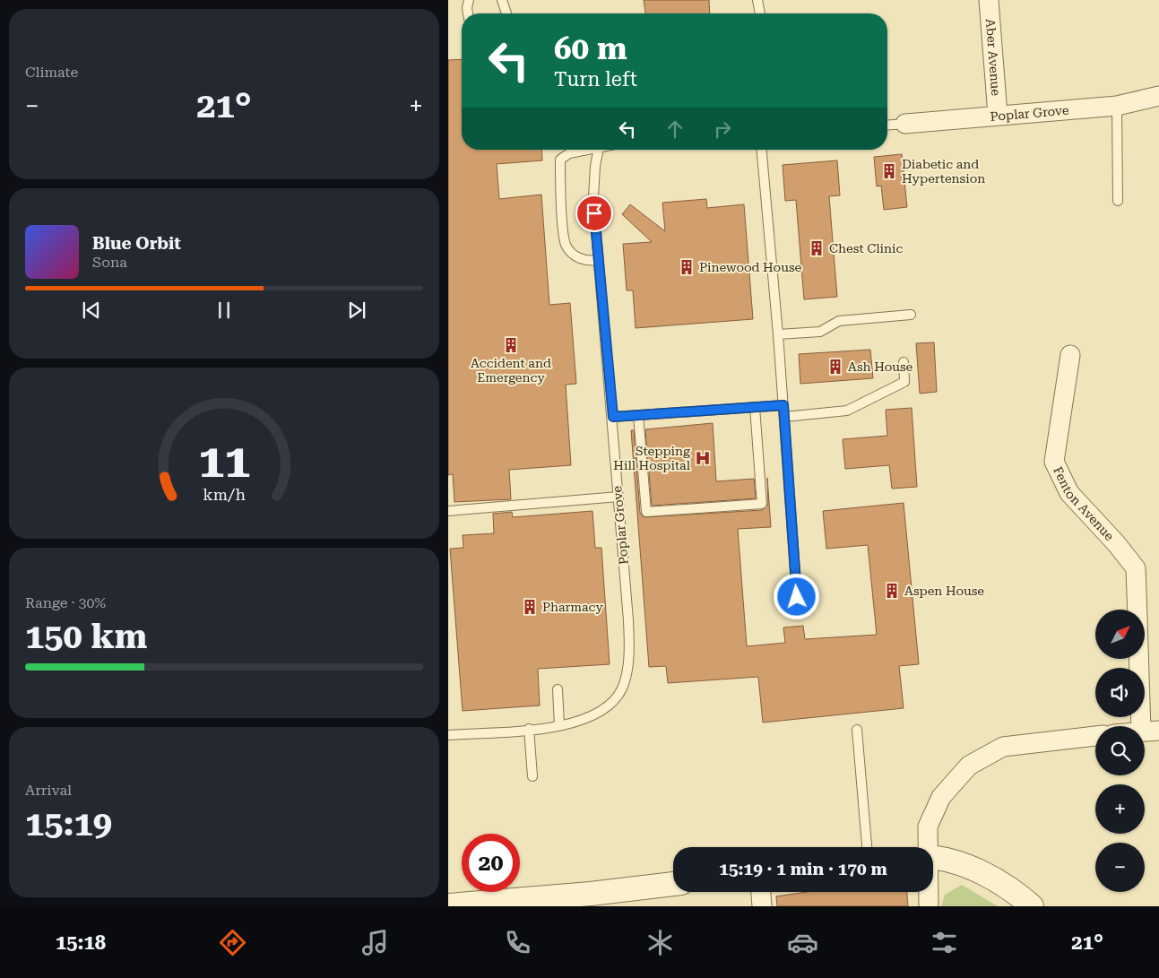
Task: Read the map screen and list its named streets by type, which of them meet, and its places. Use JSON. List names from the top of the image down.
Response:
{
  "streets": {
    "street": ["Aber Avenue", "Poplar Grove", "Fenton Avenue"]
  },
  "crossings": [
    ["Aber Avenue", "Poplar Grove"]
  ],
  "places": {
    "building": [
      "Diabetic and Hypertension",
      "Chest Clinic",
      "Pinewood House",
      "Accident and Emergency",
      "Ash House",
      "Aspen House",
      "Pharmacy"
    ],
    "hospital": ["Stepping Hill Hospital"]
  },
  "north": "top right",
  "page": {
    "tile": [
      "Climate",
      ["Range · 30%", "150 km"],
      ["Arrival", "15:19"]
    ],
    "turn": ["60 m", "Turn left"],
    "heat": ["−", "21°", "+"],
    "song": ["Blue Orbit", "Sona"],
    "map_buttons": ["+", "−"],
    "limit": "20",
    "trip": "15:19 · 1 min · 170 m",
    "tabs": ["15:18", "21°"],
    "gauge": ["11", "km/h"]
  }
}
